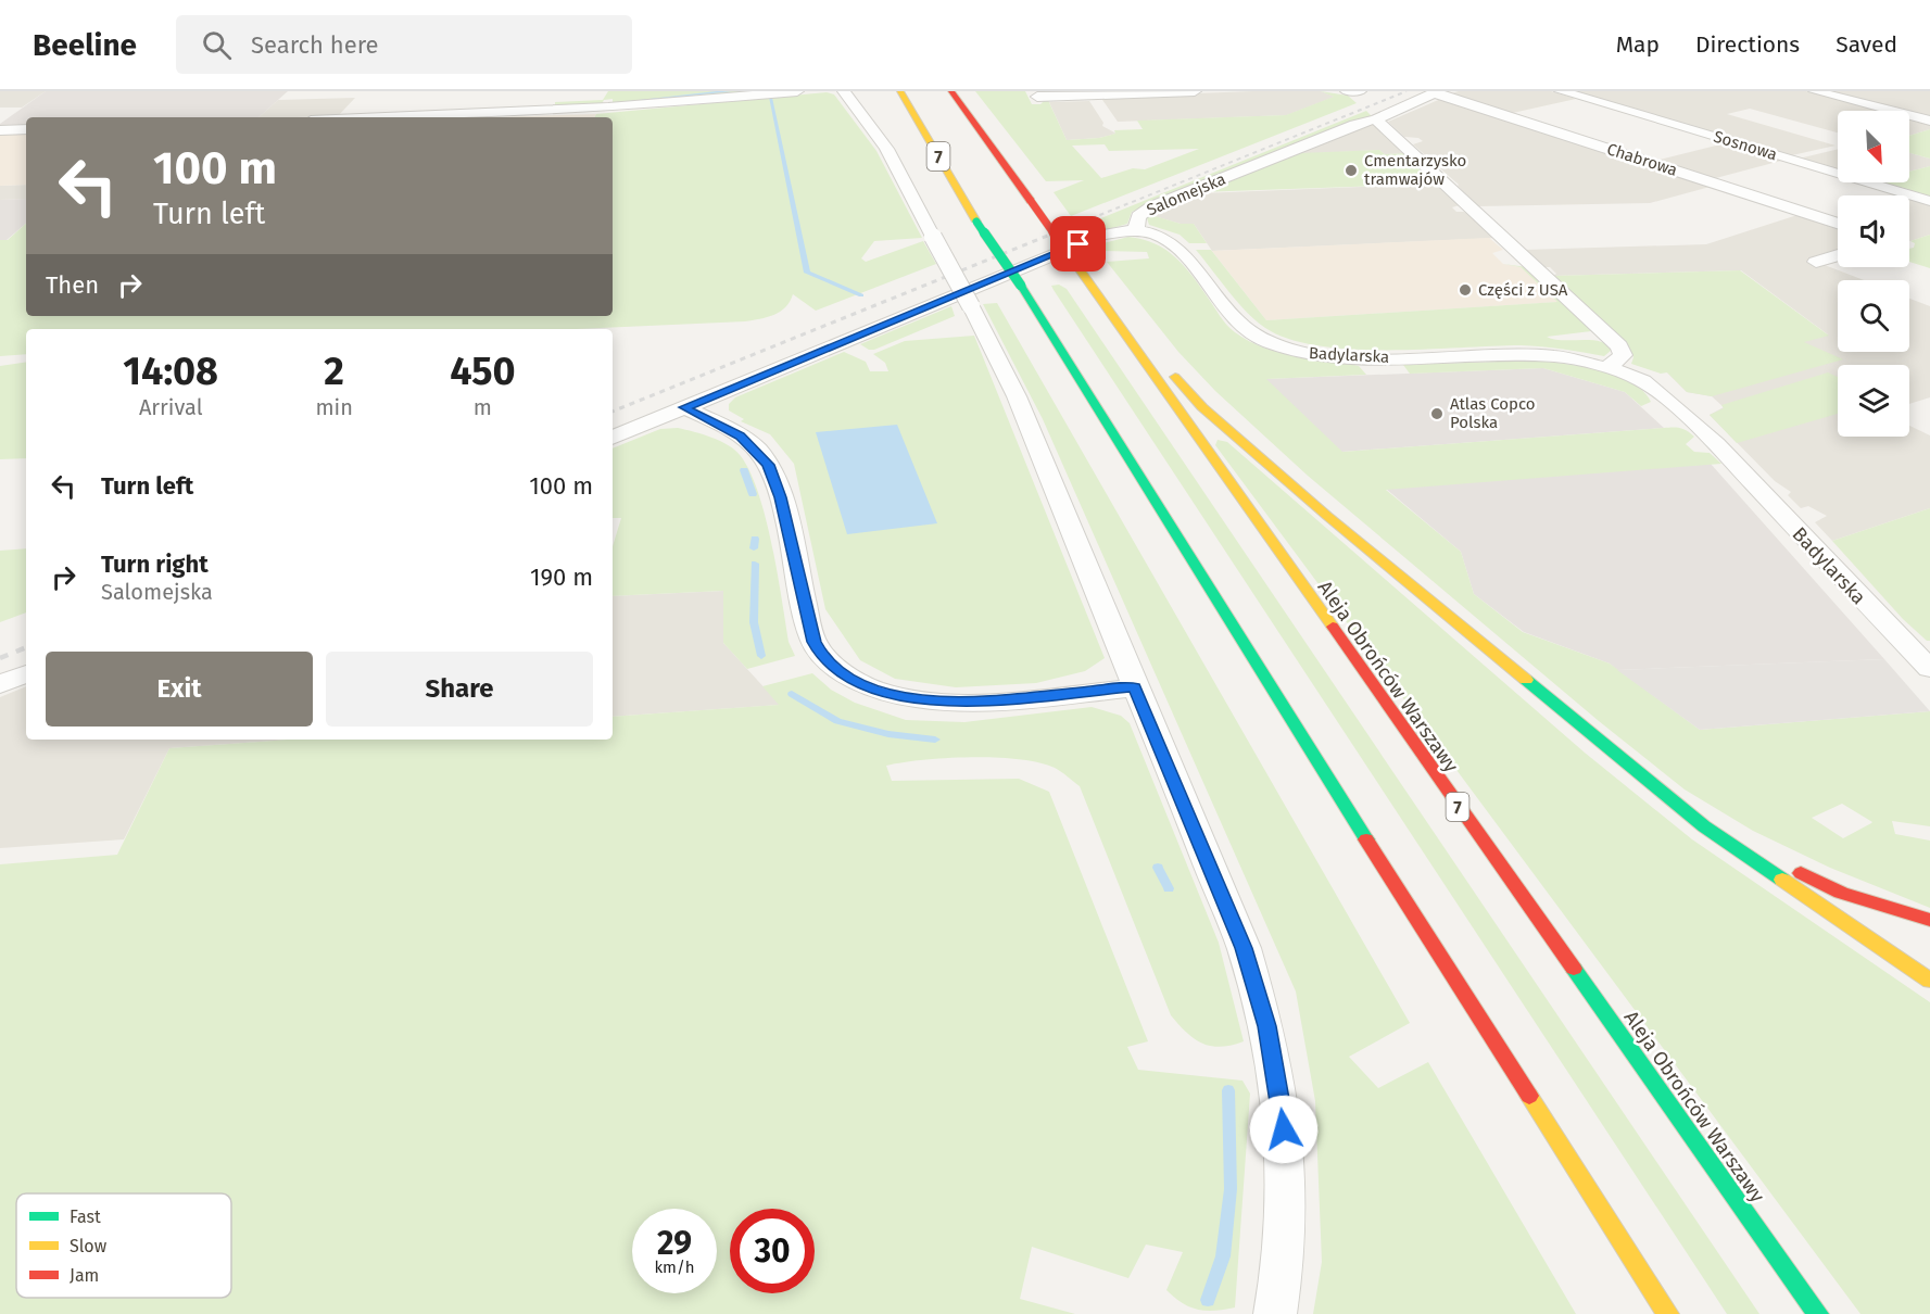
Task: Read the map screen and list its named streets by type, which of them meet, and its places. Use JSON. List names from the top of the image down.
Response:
{
  "streets": {
    "main road": ["7", "Aleja Obrońców Warszawy"],
    "street": [
      "Sosnowa",
      "Chabrowa",
      "Salomejska",
      "Badylarska"
    ]
  },
  "crossings": [
    ["Chabrowa", "Salomejska"],
    ["Salomejska", "Badylarska"]
  ],
  "places": ["Cmentarzysko tramwajów", "Części z USA", "Atlas Copco Polska"],
  "legend": ["Fast", "Slow", "Jam"],
  "north": "bottom right",
  "page": {
    "header": "Beeline",
    "search": "Search here",
    "nav": ["Map", "Directions", "Saved"],
    "turn": ["100 m", "Turn left"],
    "then": "Then",
    "eta": [
      "14:08",
      "Arrival",
      "2",
      "min",
      "450",
      "m"
    ],
    "list": [
      {
        "name": "Turn left",
        "value": "100 m"
      },
      {
        "name": "Turn right",
        "note": "Salomejska",
        "value": "190 m"
      }
    ],
    "buttons": ["Exit", "Share"],
    "speed": "29 km/h",
    "limit": "30"
  }
}
